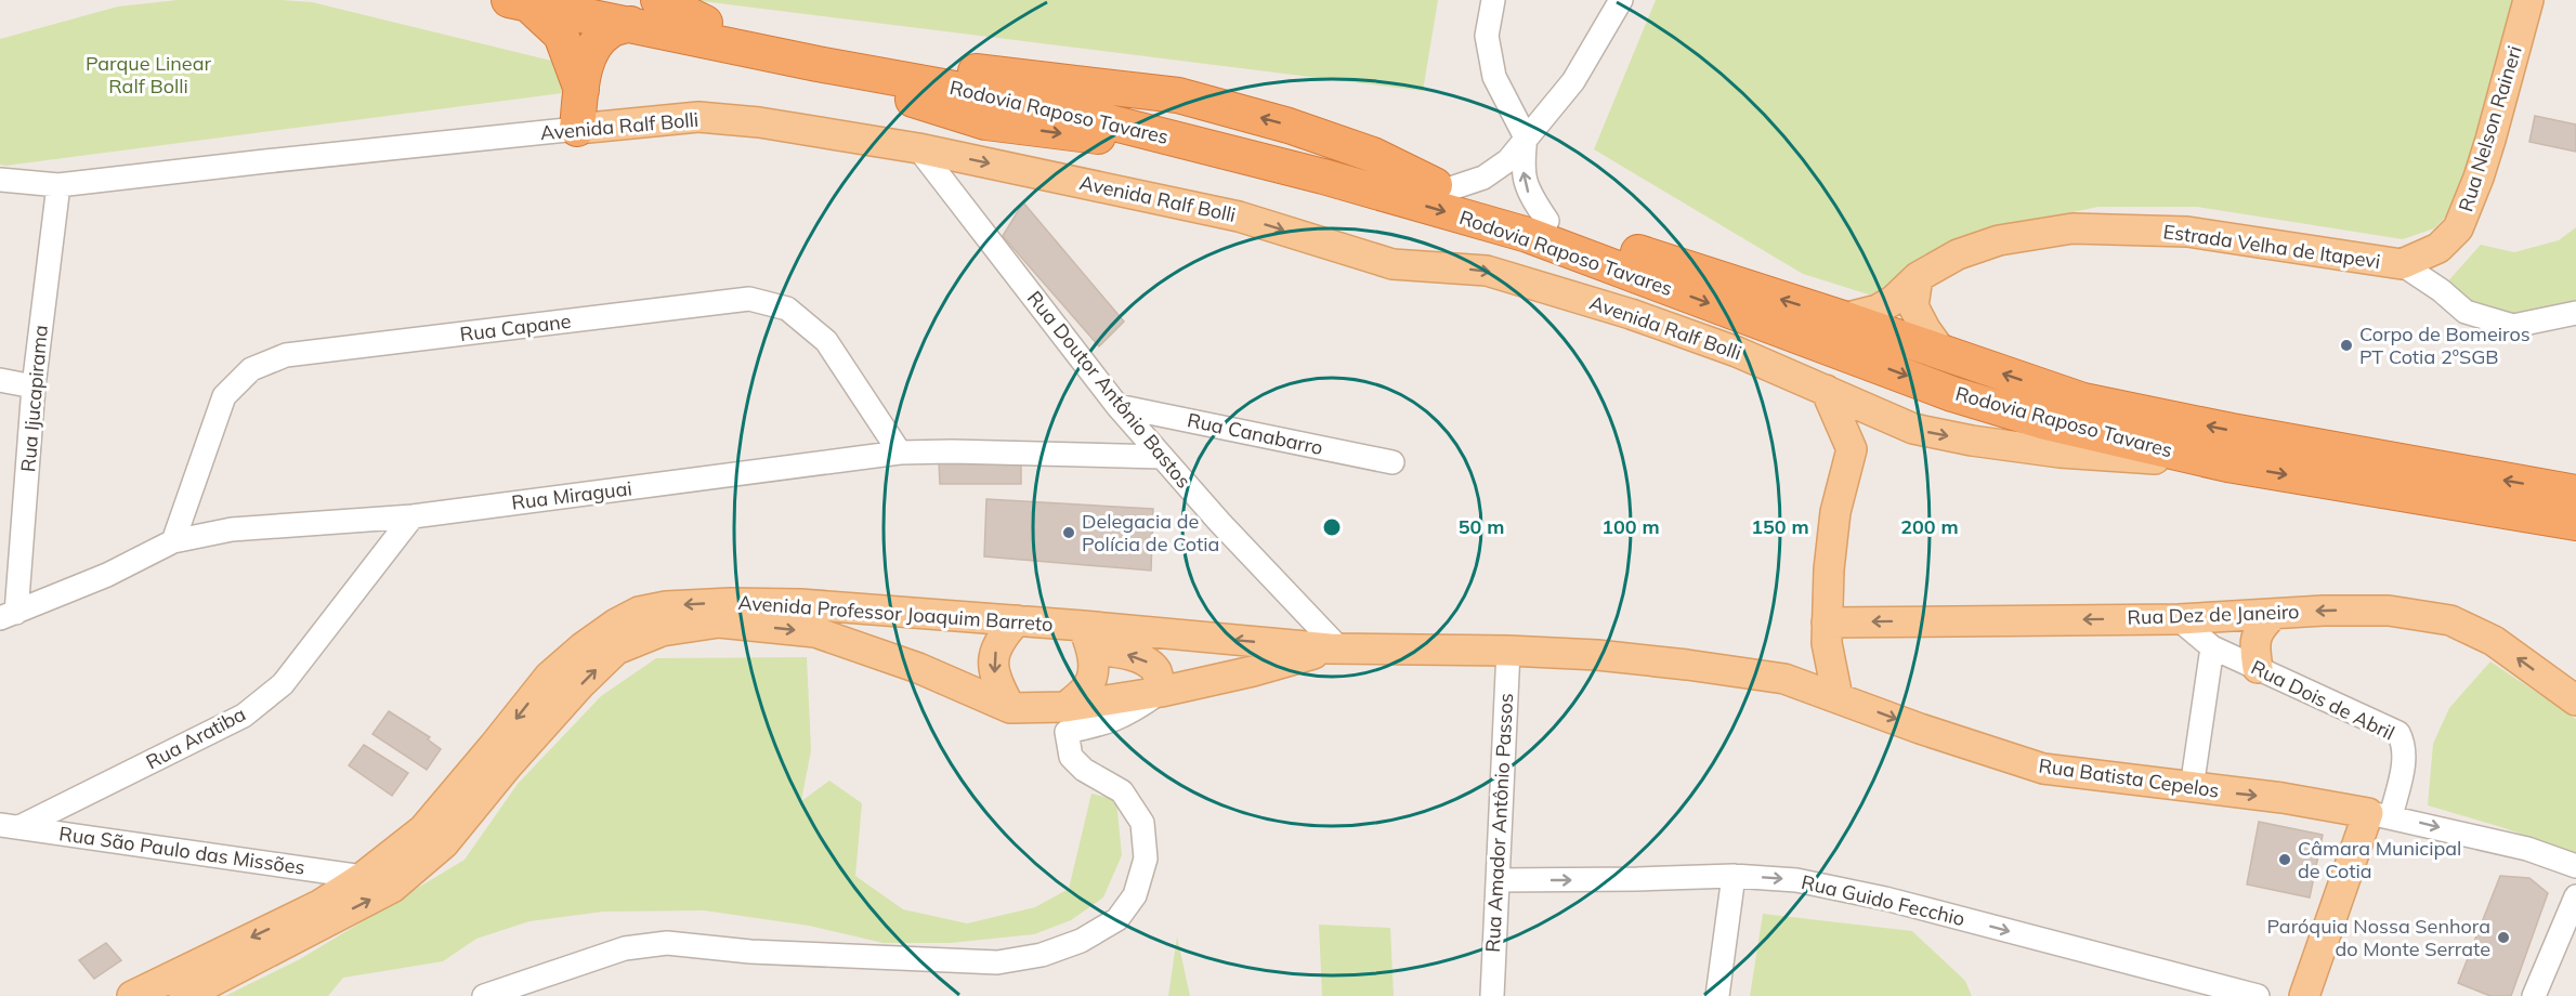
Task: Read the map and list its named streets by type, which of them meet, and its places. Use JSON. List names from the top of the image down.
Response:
{
  "streets": {
    "highway": ["Rodovia Raposo Tavares"],
    "main road": [
      "Avenida Ralf Bolli",
      "Rua Nelson Raineri",
      "Estrada Velha de Itapevi",
      "Avenida Professor Joaquim Barreto",
      "Rua Dez de Janeiro",
      "Rua Batista Cepelos"
    ],
    "street": [
      "Rua Capane",
      "Rua Doutor Antônio Bastos",
      "Rua Ijucapirama",
      "Rua Canabarro",
      "Rua Miraguai",
      "Rua Dois de Abril",
      "Rua Aratiba",
      "Rua Amador Antônio Passos",
      "Rua São Paulo das Missões",
      "Rua Guido Fecchio"
    ]
  },
  "crossings": [
    ["Rodovia Raposo Tavares", "Avenida Ralf Bolli"],
    ["Rodovia Raposo Tavares", "Estrada Velha de Itapevi"],
    ["Avenida Ralf Bolli", "Rua Doutor Antônio Bastos"],
    ["Avenida Ralf Bolli", "Rua Ijucapirama"],
    ["Rua Nelson Raineri", "Estrada Velha de Itapevi"],
    ["Rua Capane", "Rua Miraguai"],
    ["Rua Doutor Antônio Bastos", "Rua Canabarro"],
    ["Rua Doutor Antônio Bastos", "Rua Miraguai"],
    ["Rua Doutor Antônio Bastos", "Avenida Professor Joaquim Barreto"],
    ["Rua Ijucapirama", "Rua Miraguai"],
    ["Rua Miraguai", "Rua Aratiba"],
    ["Avenida Professor Joaquim Barreto", "Rua Batista Cepelos"],
    ["Avenida Professor Joaquim Barreto", "Rua Amador Antônio Passos"],
    ["Avenida Professor Joaquim Barreto", "Rua São Paulo das Missões"],
    ["Rua Dez de Janeiro", "Rua Dois de Abril"],
    ["Rua Dois de Abril", "Rua Batista Cepelos"],
    ["Rua Aratiba", "Rua São Paulo das Missões"],
    ["Rua Amador Antônio Passos", "Rua Guido Fecchio"]
  ],
  "one_way": [
    "Avenida Ralf Bolli",
    "Rua Dez de Janeiro",
    "Rua Batista Cepelos",
    "Rua Guido Fecchio"
  ],
  "parks": ["Parque Linear Ralf Bolli"],
  "places": [
    "Corpo de Bomeiros PT Cotia 2ºSGB",
    "Delegacia de Polícia de Cotia",
    "Câmara Municipal de Cotia",
    "Paróquia Nossa Senhora do Monte Serrate"
  ],
  "rings": [
    "50 m",
    "100 m",
    "150 m",
    "200 m"
  ]
}
